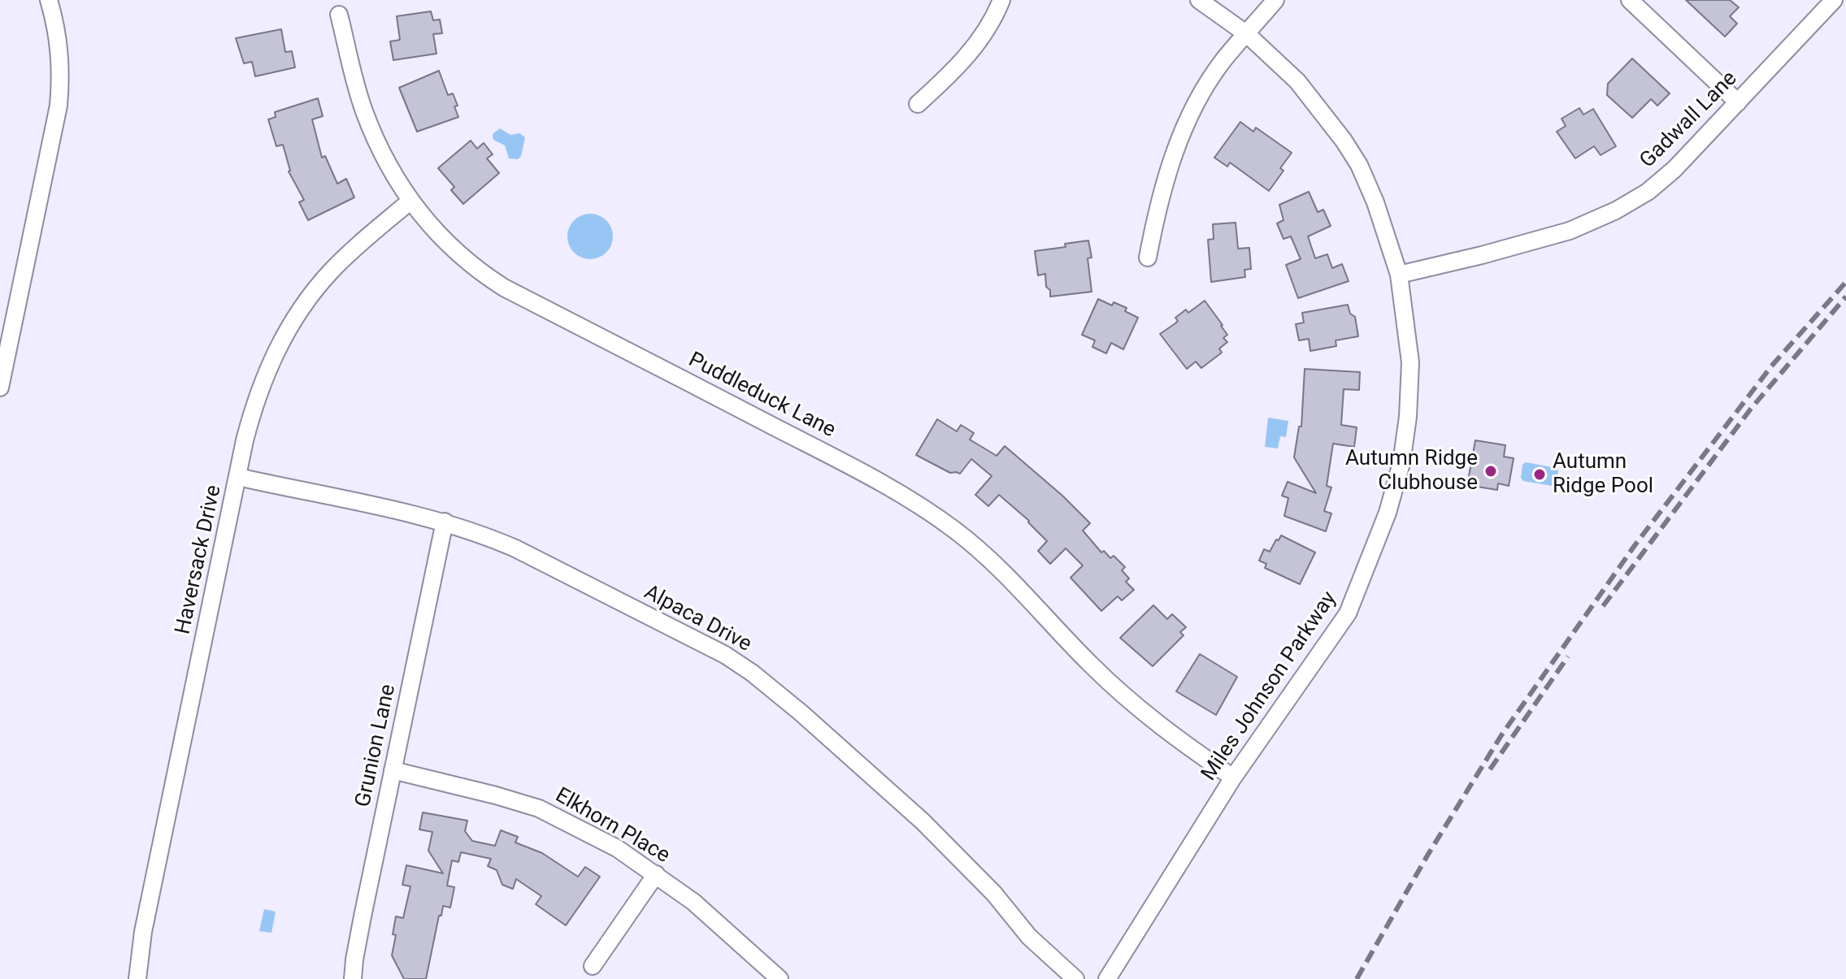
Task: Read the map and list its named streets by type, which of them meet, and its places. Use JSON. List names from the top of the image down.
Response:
{
  "streets": {
    "street": [
      "Gadwall Lane",
      "Puddleduck Lane",
      "Haversack Drive",
      "Alpaca Drive",
      "Miles Johnson Parkway",
      "Grunion Lane",
      "Elkhorn Place"
    ]
  },
  "crossings": [
    ["Gadwall Lane", "Miles Johnson Parkway"],
    ["Puddleduck Lane", "Haversack Drive"],
    ["Puddleduck Lane", "Miles Johnson Parkway"],
    ["Haversack Drive", "Alpaca Drive"],
    ["Alpaca Drive", "Grunion Lane"],
    ["Grunion Lane", "Elkhorn Place"]
  ],
  "places": ["Autumn Ridge Clubhouse", "Autumn Ridge Pool"]
}
